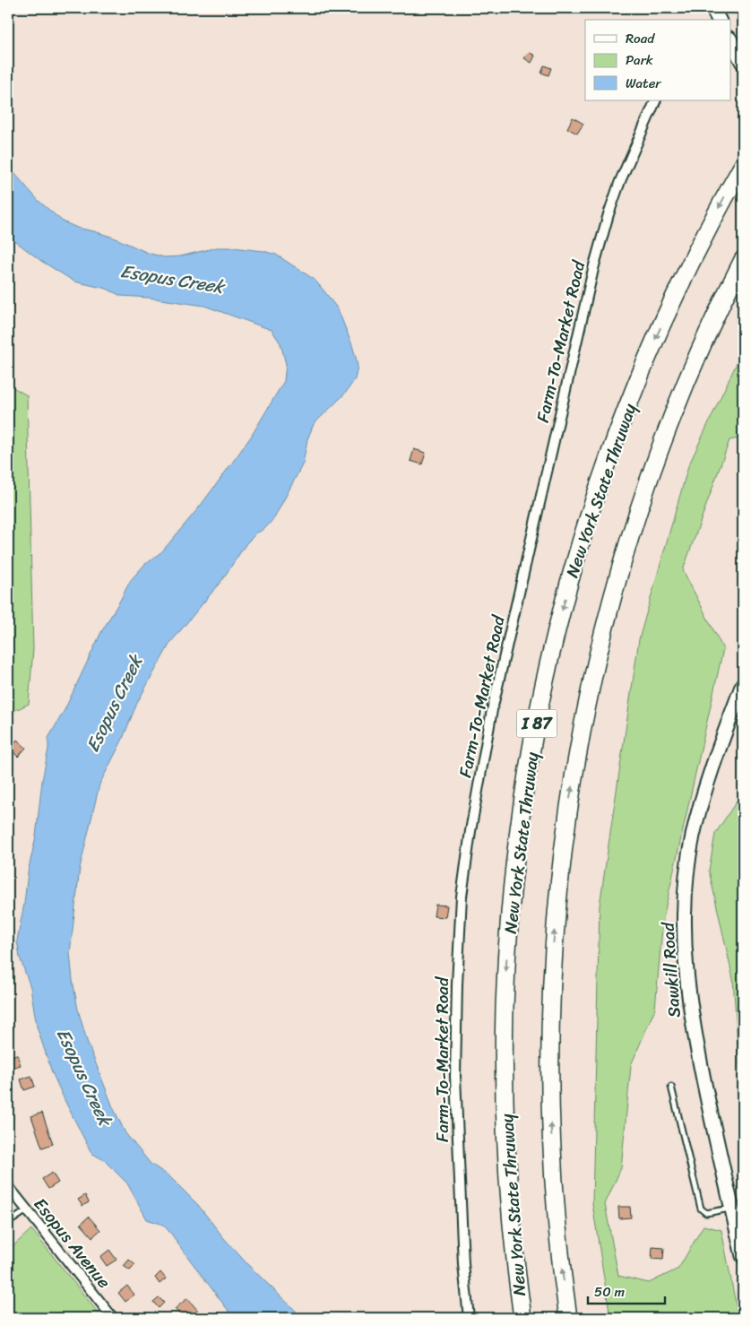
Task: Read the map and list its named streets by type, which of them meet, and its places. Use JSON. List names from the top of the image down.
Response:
{
  "streets": {
    "highway": ["New York State Thruway", "I 87"],
    "street": ["Farm-To-Market Road", "Sawkill Road", "Esopus Avenue"]
  },
  "water": ["Esopus Creek"],
  "legend": ["Road", "Park", "Water"],
  "scale_bar": "50 m"
}
